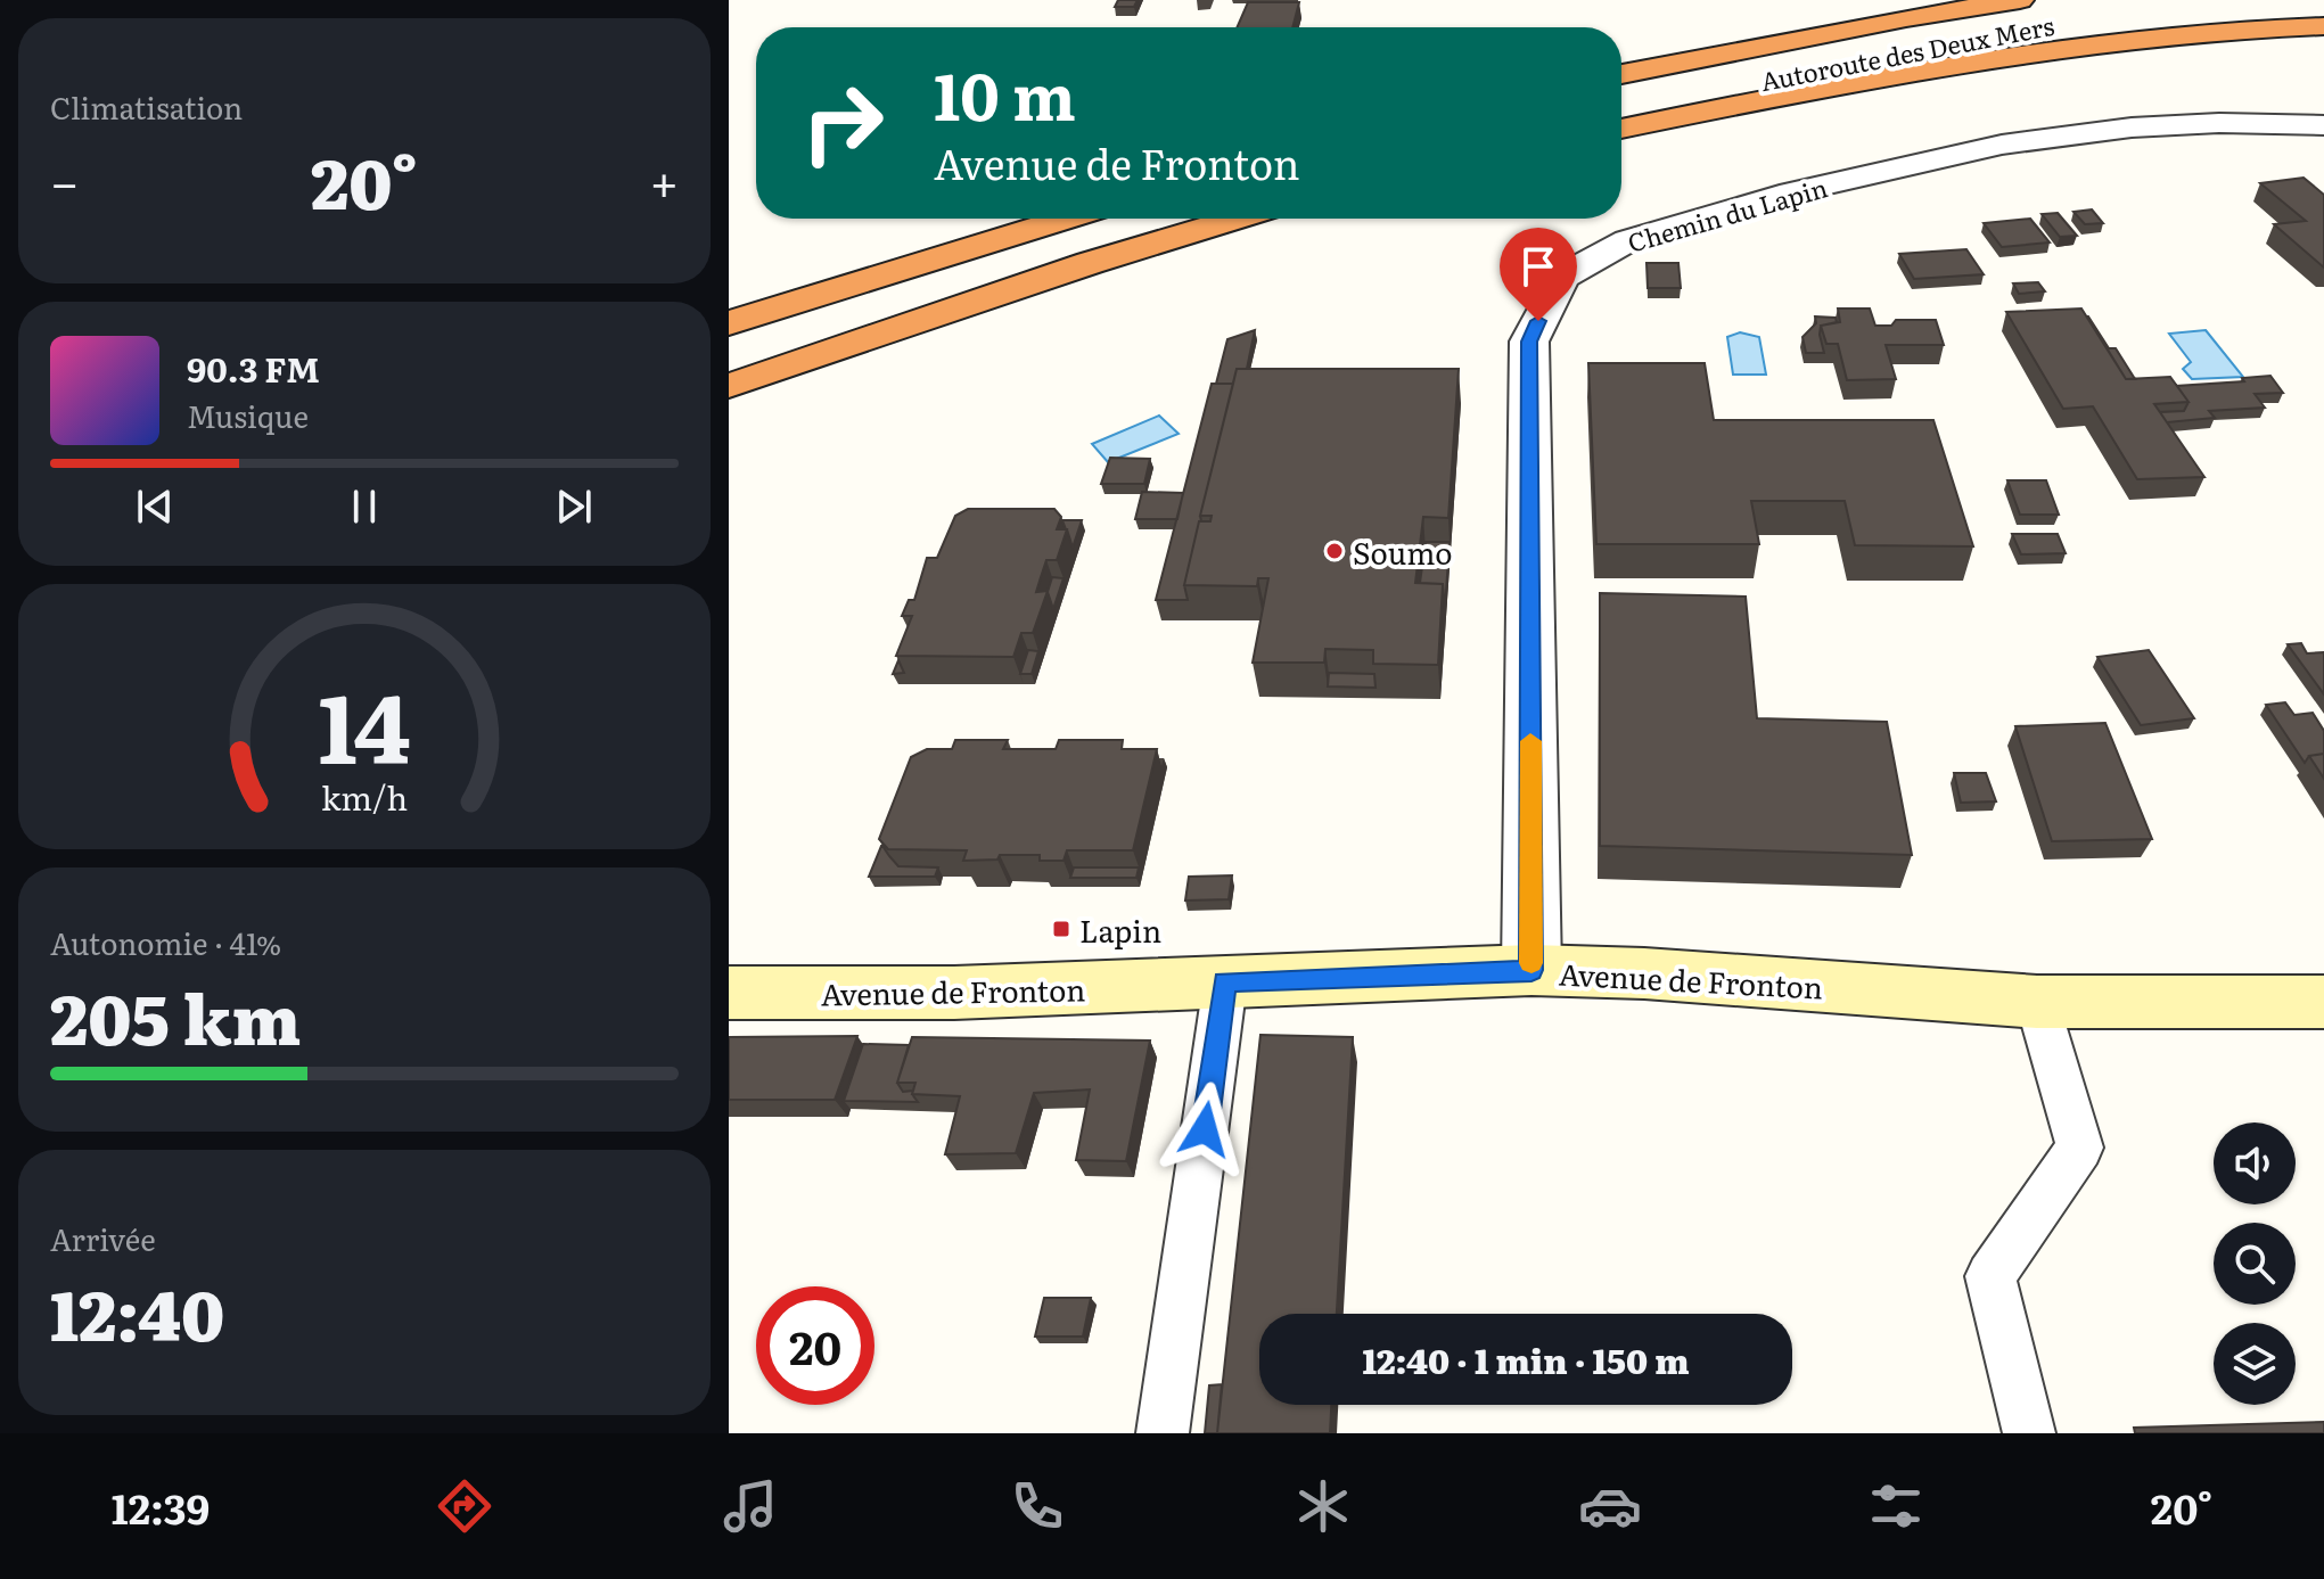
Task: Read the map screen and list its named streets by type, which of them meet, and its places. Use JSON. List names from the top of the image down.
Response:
{
  "streets": {
    "highway": ["Autoroute des Deux Mers"],
    "main road": ["Avenue de Fronton"],
    "street": ["Chemin du Lapin"]
  },
  "crossings": [
    ["Chemin du Lapin", "Avenue de Fronton"]
  ],
  "places": {
    "other": ["Soumo"],
    "transit": ["Lapin"]
  },
  "page": {
    "tile": [
      "Climatisation",
      ["Autonomie · 41%", "205 km"],
      ["Arrivée", "12:40"]
    ],
    "turn": ["10 m", "Avenue de Fronton"],
    "heat": ["−", "20°", "+"],
    "song": ["90.3 FM", "Musique"],
    "limit": "20",
    "trip": "12:40 · 1 min · 150 m",
    "tabs": ["12:39", "20°"],
    "gauge": ["14", "km/h"]
  }
}
